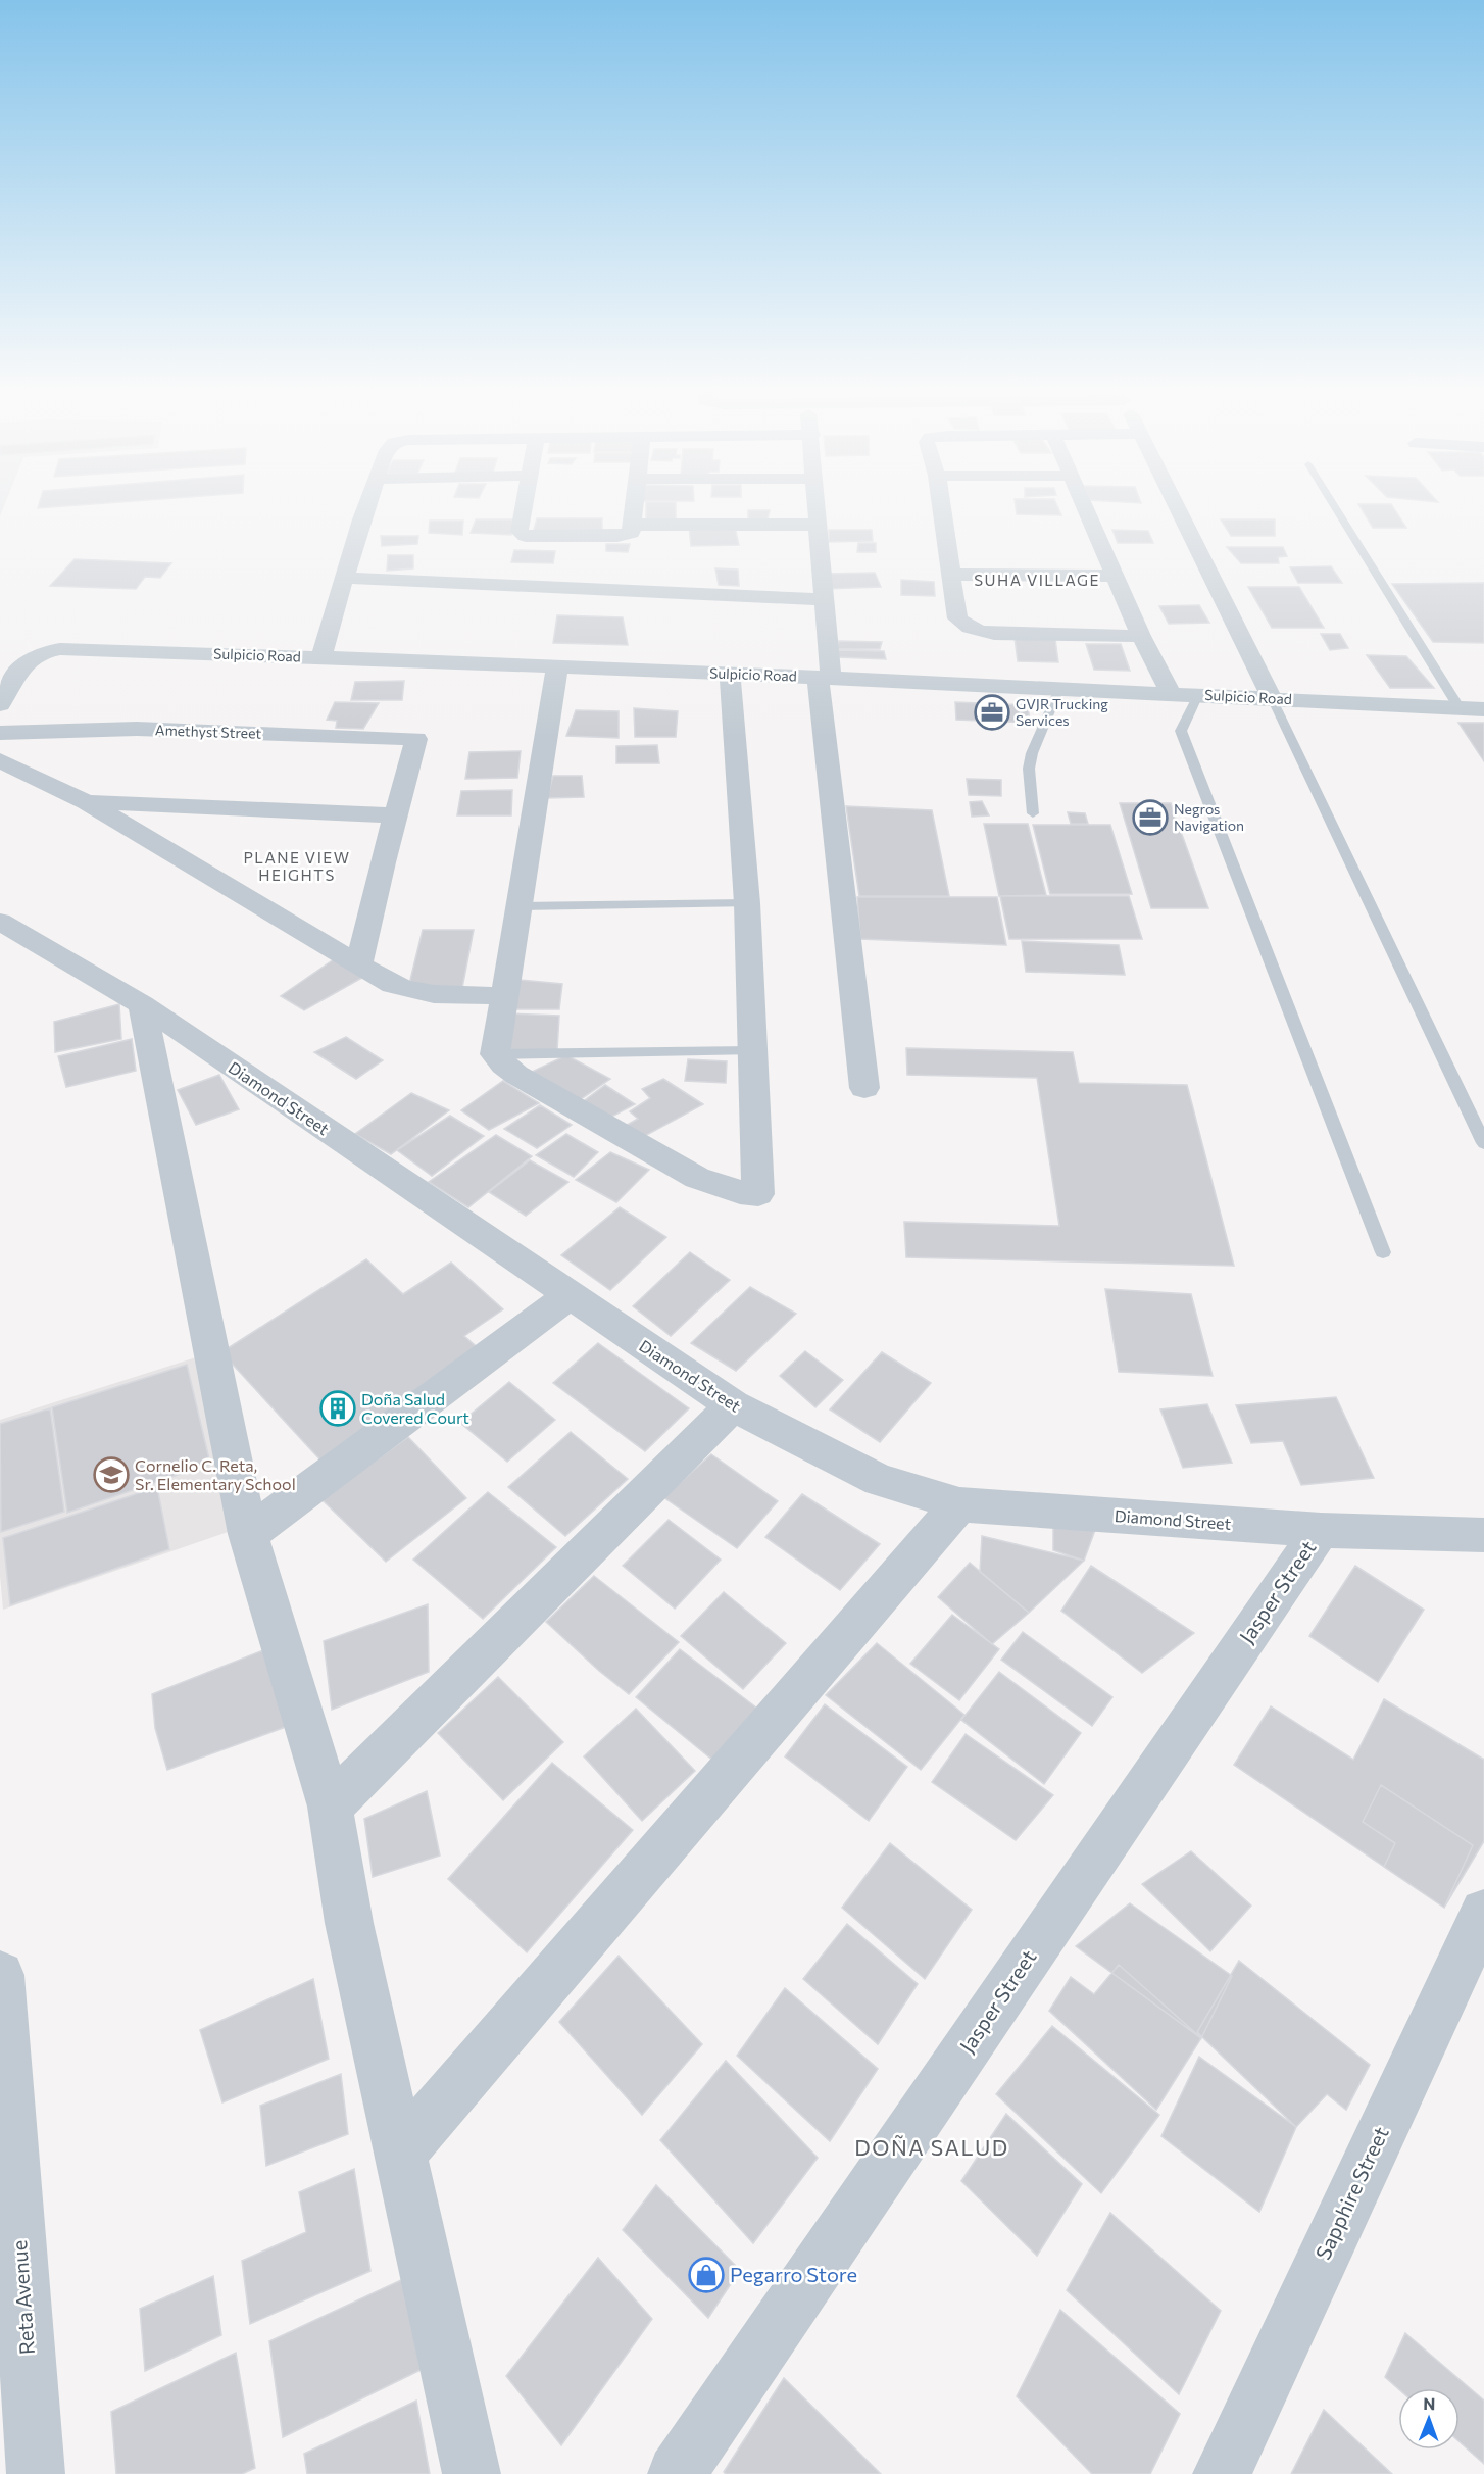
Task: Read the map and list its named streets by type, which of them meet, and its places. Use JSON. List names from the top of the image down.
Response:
{
  "streets": {
    "street": [
      "Sulpicio Road",
      "Amethyst Street",
      "Diamond Street",
      "Jasper Street",
      "Sapphire Street",
      "Reta Avenue"
    ]
  },
  "crossings": [
    ["Diamond Street", "Jasper Street"]
  ],
  "districts": ["SUHA VILLAGE", "PLANE VIEW HEIGHTS", "DOÑA SALUD"],
  "places": {
    "office": ["GVJR Trucking Services", "Negros Navigation"],
    "building": ["Doña Salud Covered Court"],
    "school or university": ["Cornelio C. Reta, Sr. Elementary School"],
    "shop": ["Pegarro Store"]
  },
  "north": "top"
}
